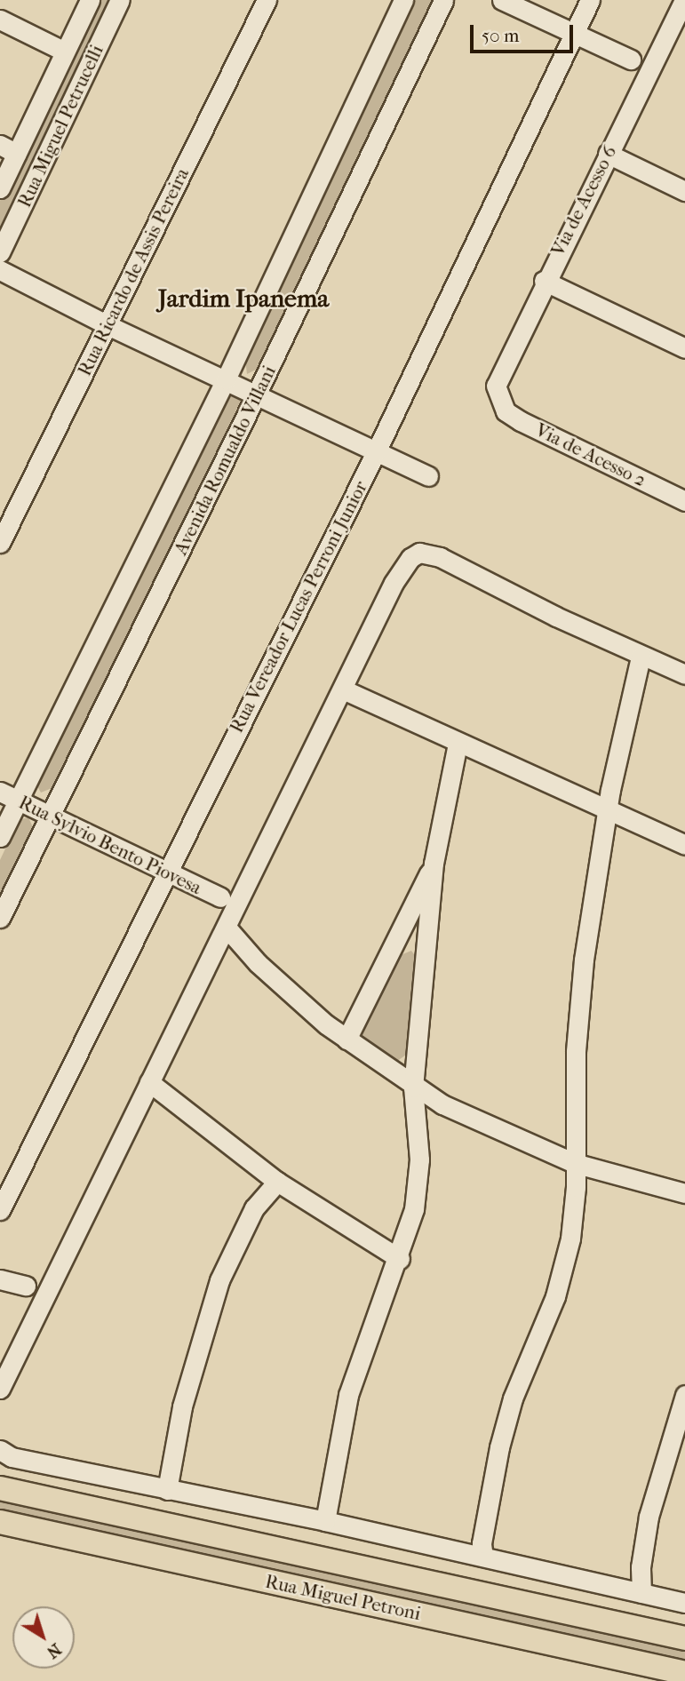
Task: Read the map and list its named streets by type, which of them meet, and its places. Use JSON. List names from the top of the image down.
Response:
{
  "streets": {
    "main road": ["Rua Miguel Petroni"],
    "street": [
      "Rua Miguel Petrucelli",
      "Via de Acesso 6",
      "Rua Ricardo de Assis Pereira",
      "Via de Acesso 2",
      "Avenida Romualdo Villani",
      "Rua Vereador Lucas Perroni Junior",
      "Rua Sylvio Bento Piovesa"
    ]
  },
  "crossings": [
    ["Via de Acesso 6", "Via de Acesso 2"],
    ["Avenida Romualdo Villani", "Rua Sylvio Bento Piovesa"],
    ["Rua Vereador Lucas Perroni Junior", "Rua Sylvio Bento Piovesa"]
  ],
  "districts": ["Jardim Ipanema"],
  "scale_bar": "50 m",
  "north": "bottom right"
}
